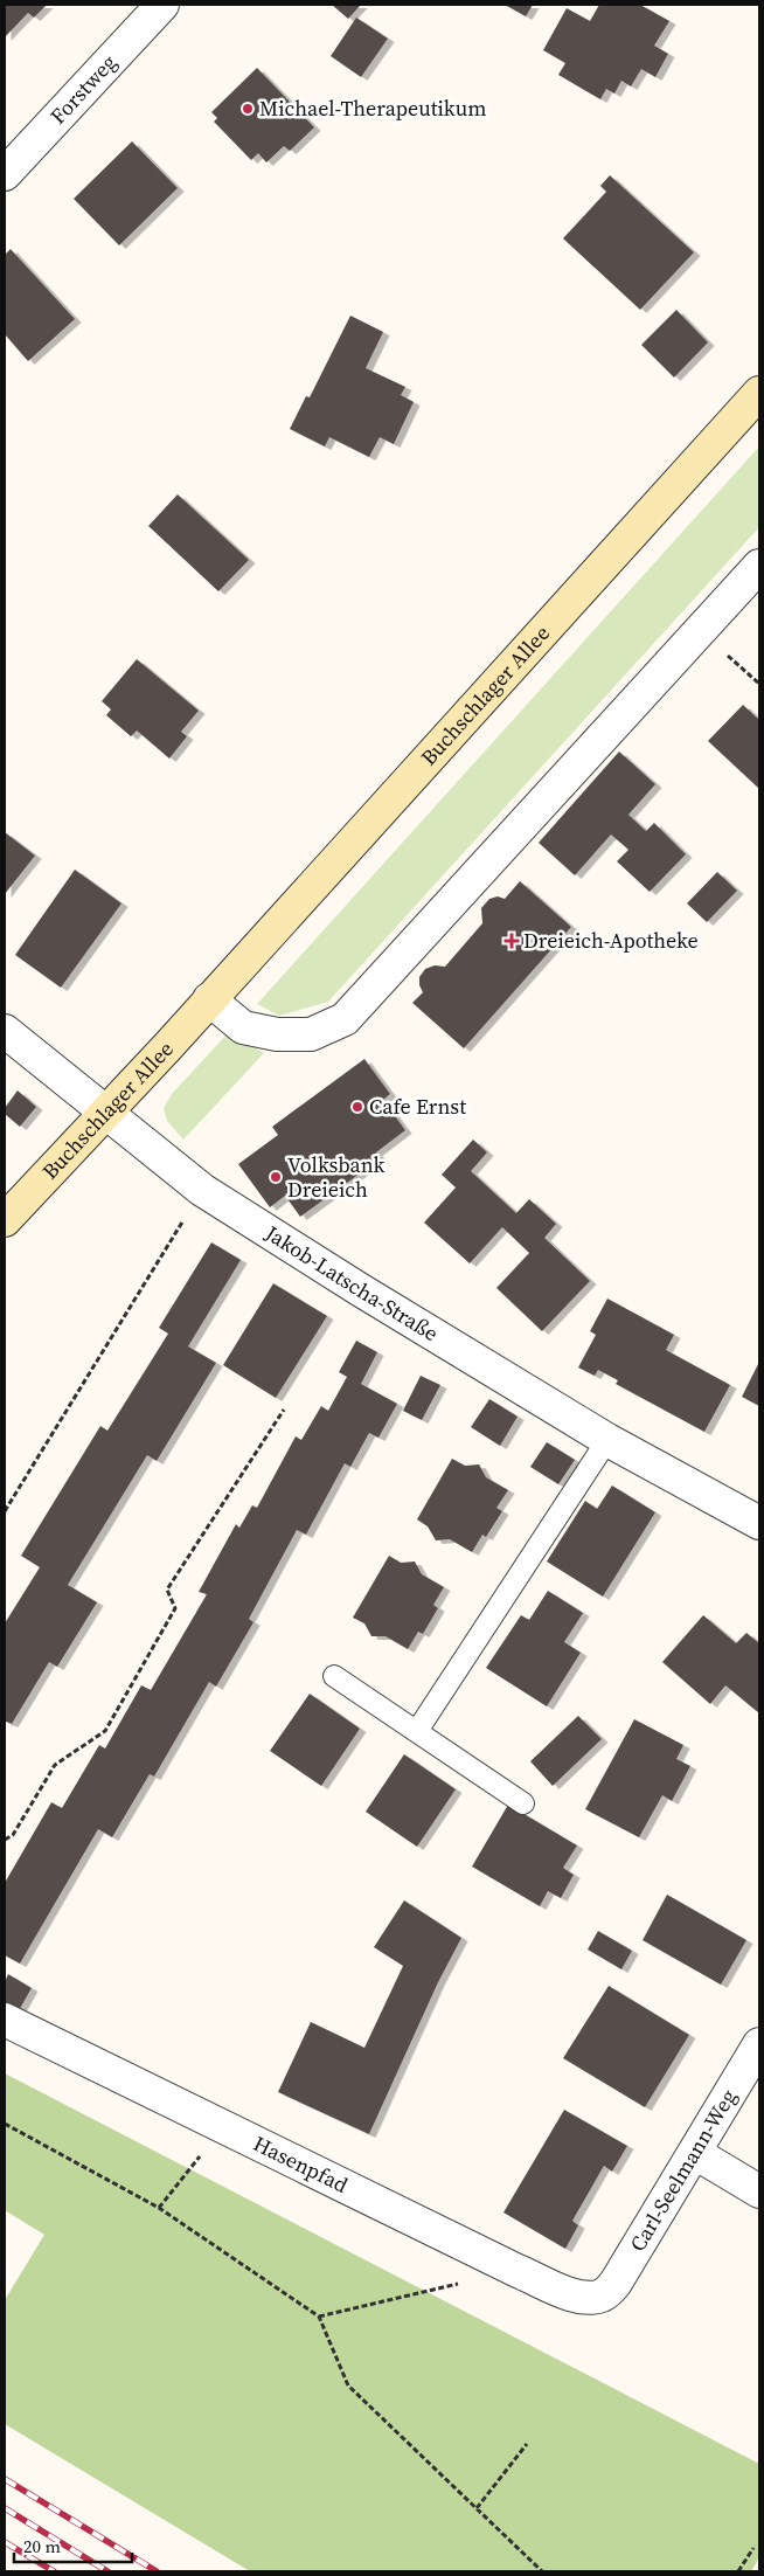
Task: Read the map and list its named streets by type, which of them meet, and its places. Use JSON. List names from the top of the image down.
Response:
{
  "streets": {
    "main road": ["Buchschlager Allee"],
    "street": [
      "Forstweg",
      "Jakob-Latscha-Straße",
      "Hasenpfad",
      "Carl-Seelmann-Weg"
    ]
  },
  "crossings": [
    ["Buchschlager Allee", "Jakob-Latscha-Straße"],
    ["Hasenpfad", "Carl-Seelmann-Weg"]
  ],
  "places": {
    "other": ["Michael-Therapeutikum", "Cafe Ernst", "Volksbank Dreieich"],
    "health": ["Dreieich-Apotheke"]
  },
  "scale_bar": "20 m"
}
